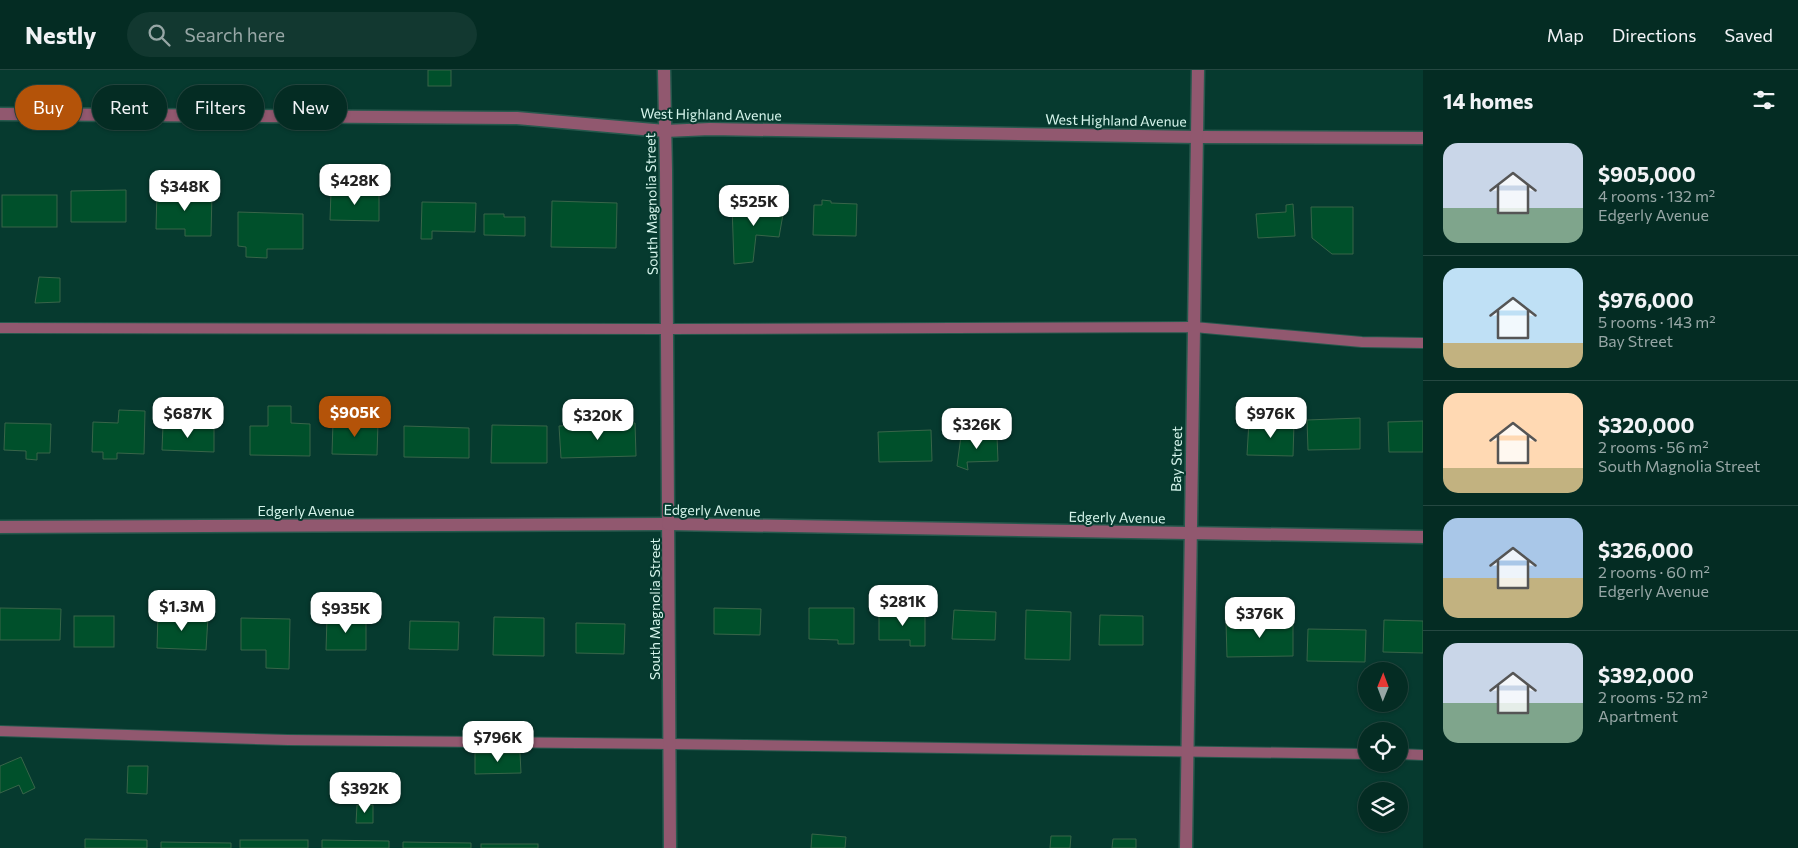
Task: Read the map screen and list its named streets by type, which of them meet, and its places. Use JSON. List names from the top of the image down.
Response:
{
  "streets": {
    "street": [
      "West Highland Avenue",
      "South Magnolia Street",
      "Bay Street",
      "Edgerly Avenue"
    ]
  },
  "crossings": [
    ["West Highland Avenue", "South Magnolia Street"],
    ["West Highland Avenue", "Bay Street"],
    ["South Magnolia Street", "Edgerly Avenue"],
    ["Bay Street", "Edgerly Avenue"]
  ],
  "north": "top",
  "page": {
    "header": "Nestly",
    "search": "Search here",
    "nav": ["Map", "Directions", "Saved"],
    "heading": "14 homes",
    "chip": [
      "Buy",
      "Rent",
      "Filters",
      "New"
    ],
    "list": [
      {
        "name": "$905,000",
        "note": "4 rooms · 132 m² · Edgerly Avenue"
      },
      {
        "name": "$976,000",
        "note": "5 rooms · 143 m² · Bay Street"
      },
      {
        "name": "$320,000",
        "note": "2 rooms · 56 m² · South Magnolia Street"
      },
      {
        "name": "$326,000",
        "note": "2 rooms · 60 m² · Edgerly Avenue"
      },
      {
        "name": "$392,000",
        "note": "2 rooms · 52 m² · Apartment"
      }
    ],
    "price": [
      "$428K",
      "$348K",
      "$525K",
      "$905K",
      "$687K",
      "$976K",
      "$320K",
      "$326K",
      "$281K",
      "$1.3M",
      "$935K",
      "$376K",
      "$796K",
      "$392K"
    ]
  }
}
